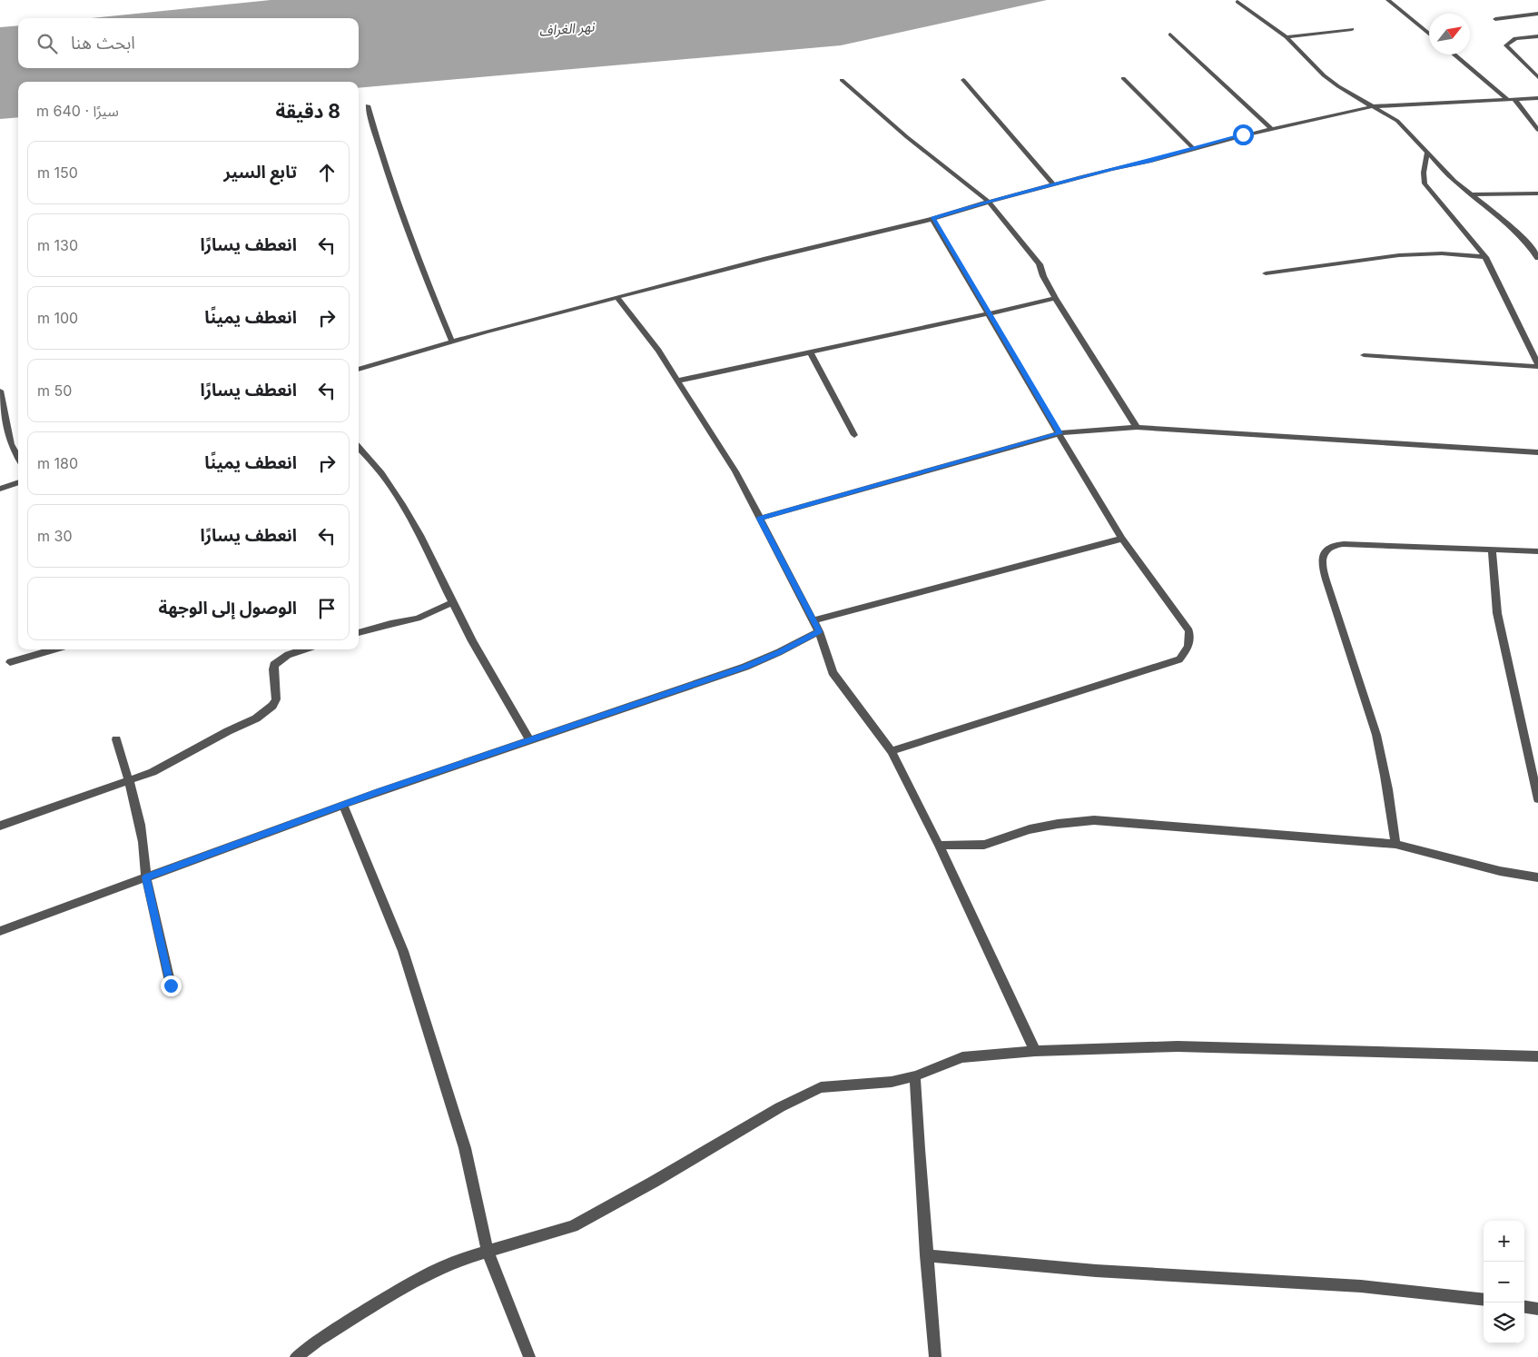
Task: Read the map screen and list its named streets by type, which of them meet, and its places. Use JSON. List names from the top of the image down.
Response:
{
  "water": ["نهر الغراف"],
  "north": "top right",
  "page": {
    "search": "ابحث هنا",
    "heading": ["8 دقيقة", "سيرًا · 640 m"],
    "list": [
      ["تابع السير", "150 m"],
      ["انعطف يسارًا", "130 m"],
      ["انعطف يمينًا", "100 m"],
      ["انعطف يسارًا", "50 m"],
      ["انعطف يمينًا", "180 m"],
      ["انعطف يسارًا", "30 m"],
      "الوصول إلى الوجهة"
    ],
    "map_buttons": ["+", "−"]
  }
}
